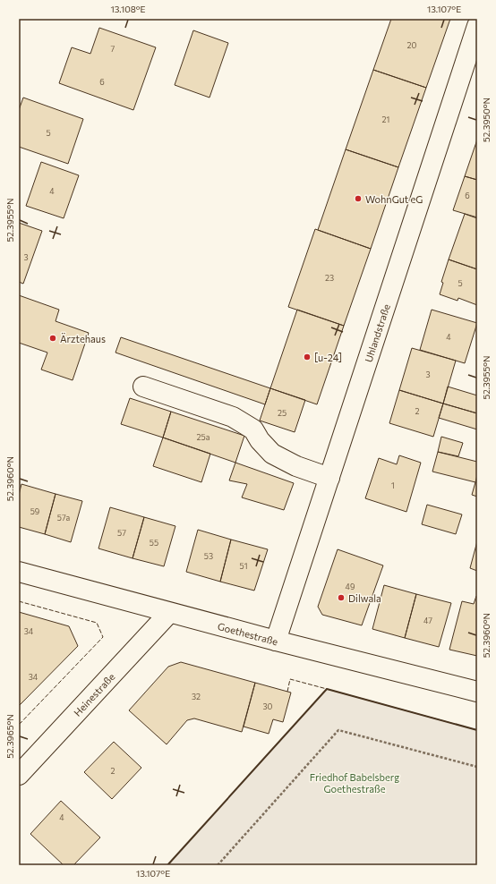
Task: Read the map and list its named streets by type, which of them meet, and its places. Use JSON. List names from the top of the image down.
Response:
{
  "streets": {
    "street": ["Uhlandstraße", "Goethestraße", "Heinestraße"]
  },
  "crossings": [
    ["Uhlandstraße", "Goethestraße"],
    ["Goethestraße", "Heinestraße"]
  ],
  "parks": ["Friedhof Babelsberg Goethestraße"],
  "places": [
    "WohnGut eG",
    "Ärztehaus",
    "[u-24]",
    "Dilwala"
  ],
  "house_numbers": [
    "20",
    "7",
    "6",
    "21",
    "5",
    "4",
    "6",
    "3",
    "23",
    "5",
    "4",
    "3",
    "2",
    "25",
    "25a",
    "1",
    "59",
    "57a",
    "57",
    "55",
    "53",
    "51",
    "49",
    "47",
    "34",
    "34",
    "32",
    "30",
    "2",
    "4"
  ],
  "coordinates": [
    "13.108°E",
    "13.107°E",
    "52.3950°N",
    "52.3955°N",
    "52.3960°N",
    "52.3965°N"
  ]
}
